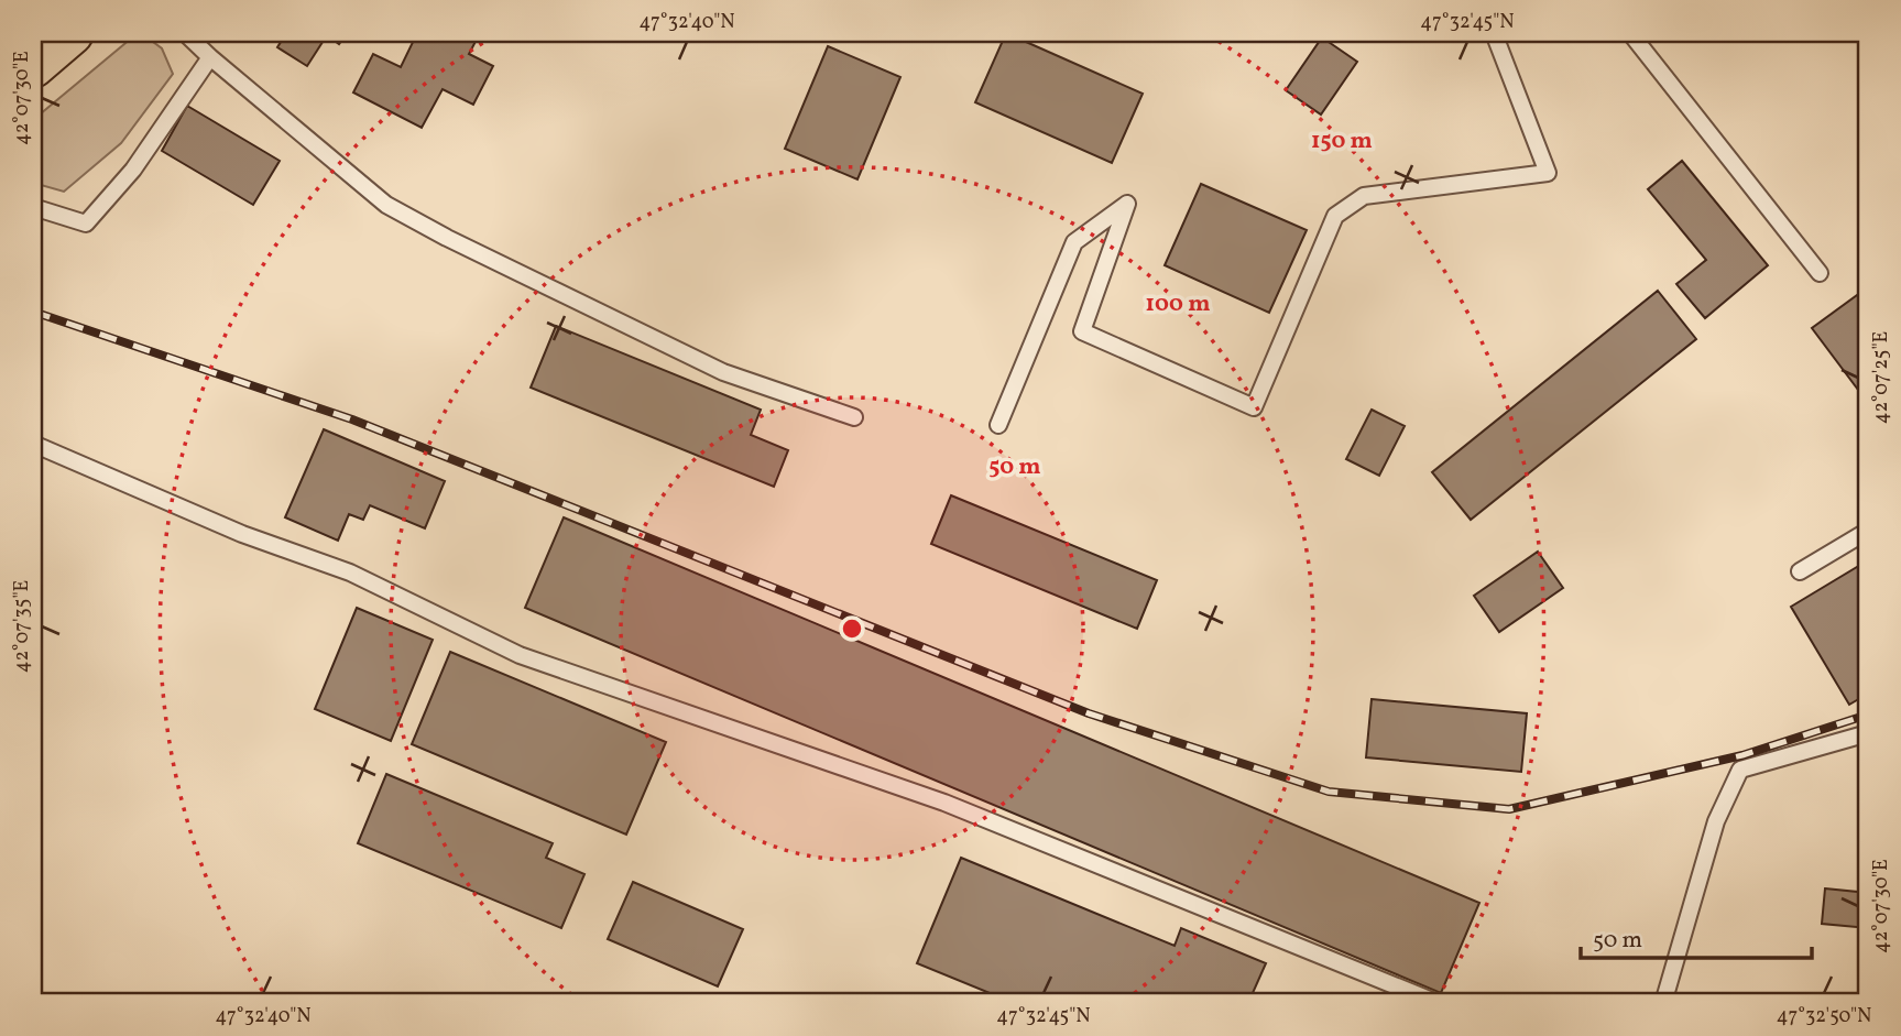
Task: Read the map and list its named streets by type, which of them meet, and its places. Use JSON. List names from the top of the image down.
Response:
{
  "scale_bar": "50 m",
  "coordinates": [
    "47°32'40\"N",
    "47°32'45\"N",
    "42°07'30\"E",
    "42°07'25\"E",
    "42°07'35\"E",
    "47°32'50\"N"
  ],
  "rings": ["150 m", "100 m", "50 m"]
}
